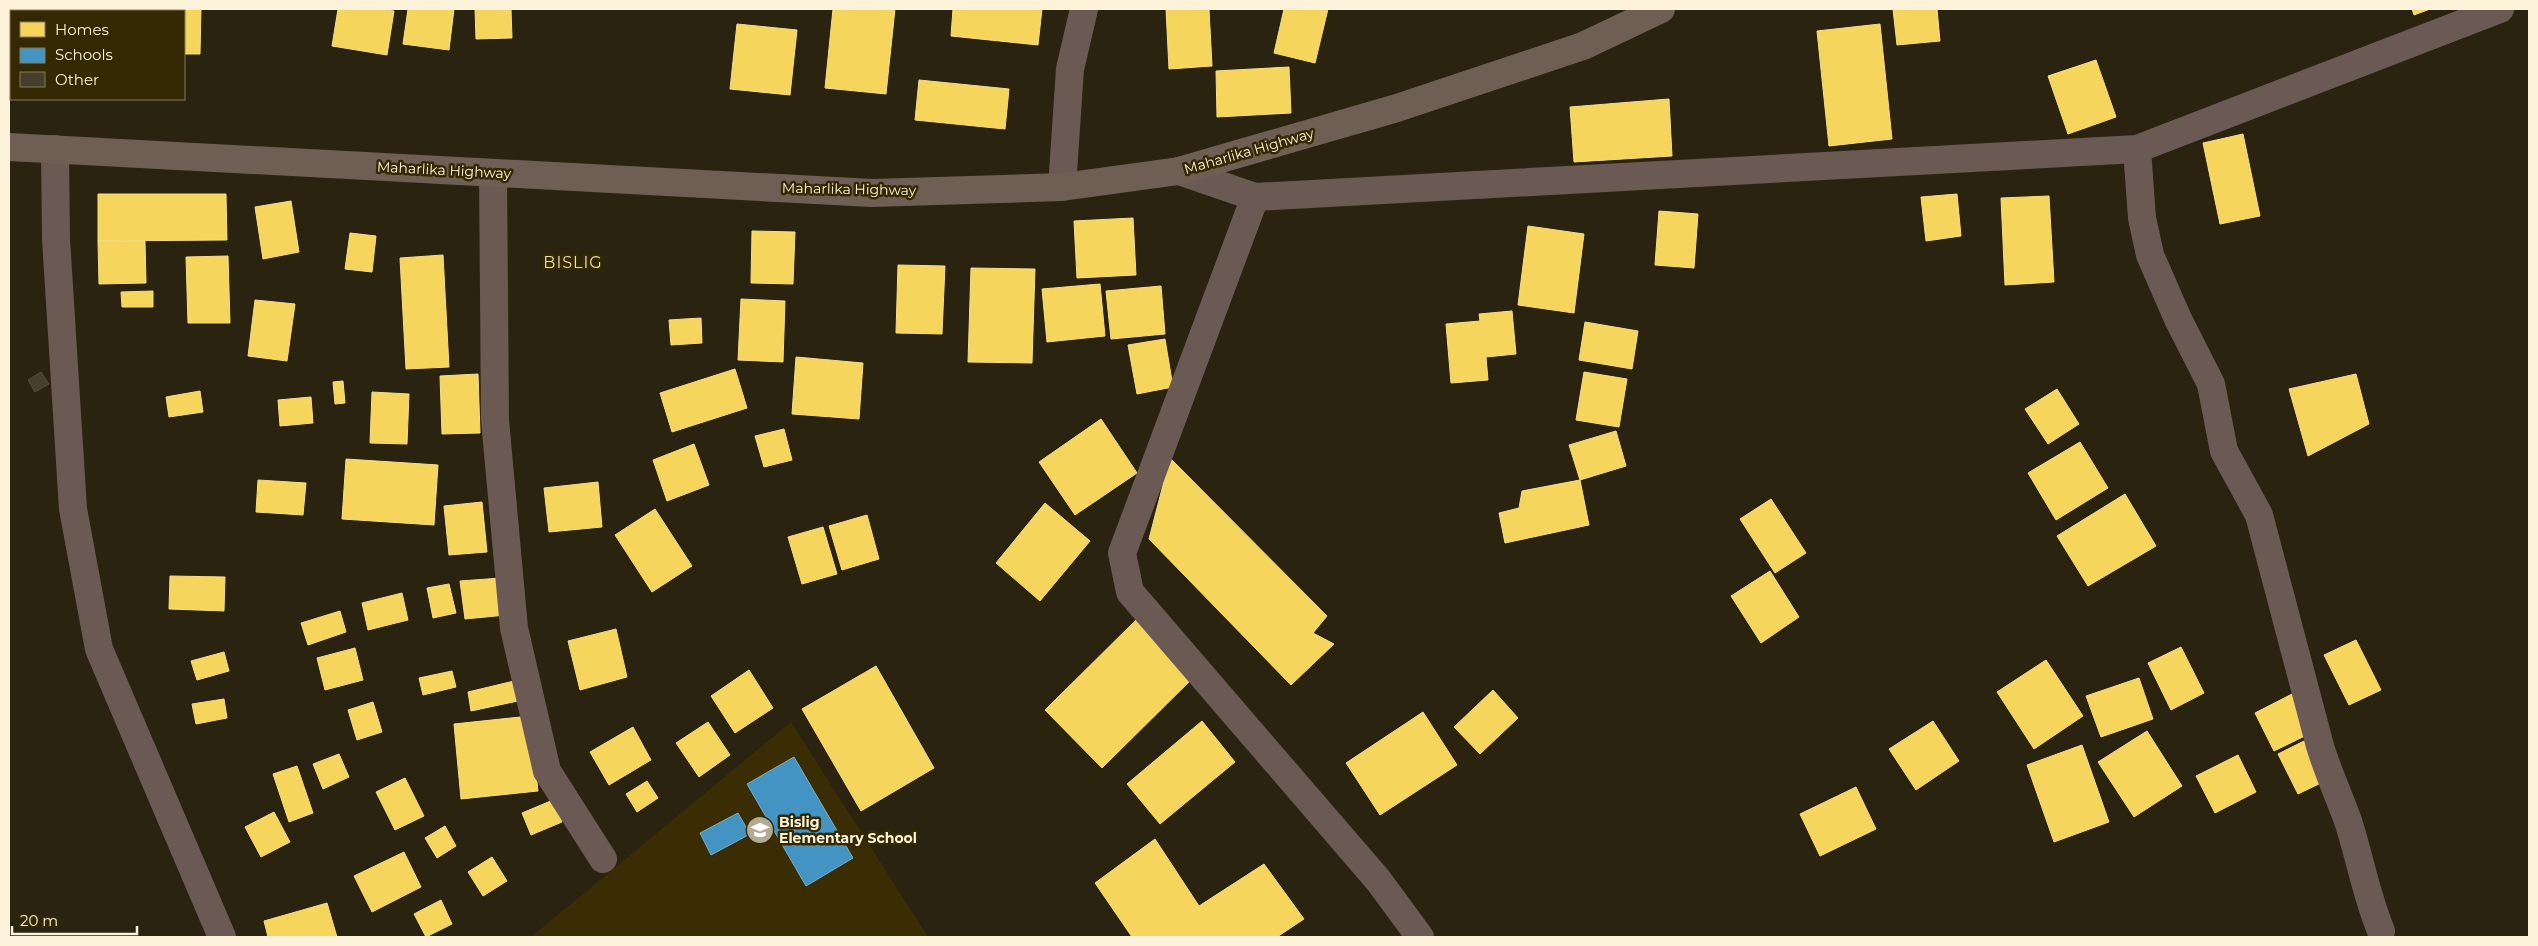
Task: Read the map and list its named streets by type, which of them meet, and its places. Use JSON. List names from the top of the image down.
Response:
{
  "streets": {
    "highway": ["Maharlika Highway"]
  },
  "districts": ["BISLIG"],
  "places": {
    "school or university": ["Bislig Elementary School"]
  },
  "legend": ["Homes", "Schools", "Other"],
  "scale_bar": "20 m"
}
